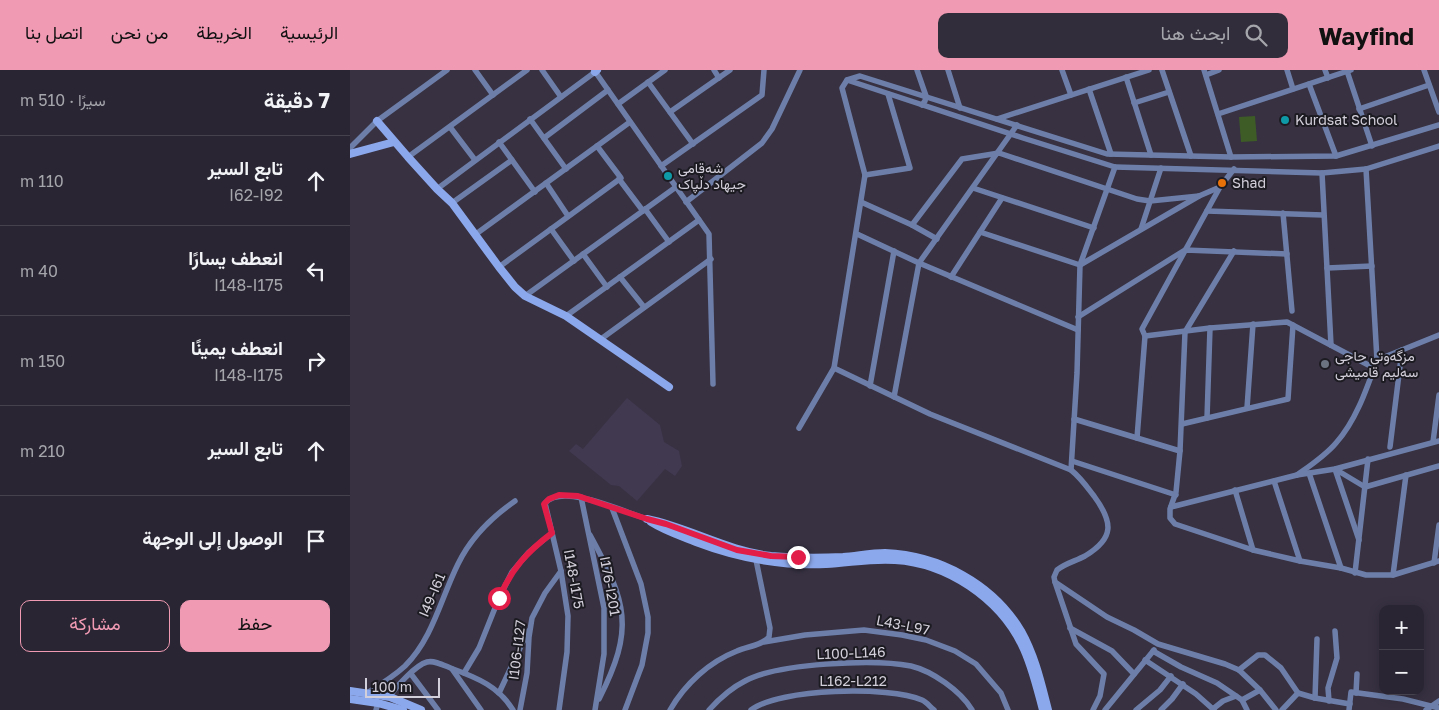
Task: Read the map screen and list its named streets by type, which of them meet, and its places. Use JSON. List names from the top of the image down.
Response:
{
  "streets": {
    "street": [
      "I148-I175",
      "I176-I201",
      "I49-I61",
      "L43-L97",
      "I106-I127",
      "L100-L146",
      "L162-L212"
    ]
  },
  "crossings": [
    ["I148-I175", "I176-I201"],
    ["I148-I175", "I106-I127"]
  ],
  "places": [
    "Kurdsat School",
    "شەقامی جیهاد دڵپاک",
    "Shad",
    "مزگەوتی حاجی سەلیم قامیشی"
  ],
  "scale_bar": "100 m",
  "page": {
    "header": "Wayfind",
    "search": "ابحث هنا",
    "nav": [
      "الرئيسية",
      "الخريطة",
      "من نحن",
      "اتصل بنا"
    ],
    "heading": ["7 دقيقة", "سيرًا · 510 m"],
    "list": [
      ["تابع السير", "I62-I92", "110 m"],
      ["انعطف يسارًا", "I148-I175", "40 m"],
      ["انعطف يمينًا", "I148-I175", "150 m"],
      ["تابع السير", "210 m"],
      "الوصول إلى الوجهة"
    ],
    "buttons": ["حفظ", "مشاركة"],
    "map_buttons": ["+", "−"],
    "scale": "100 m"
  }
}
